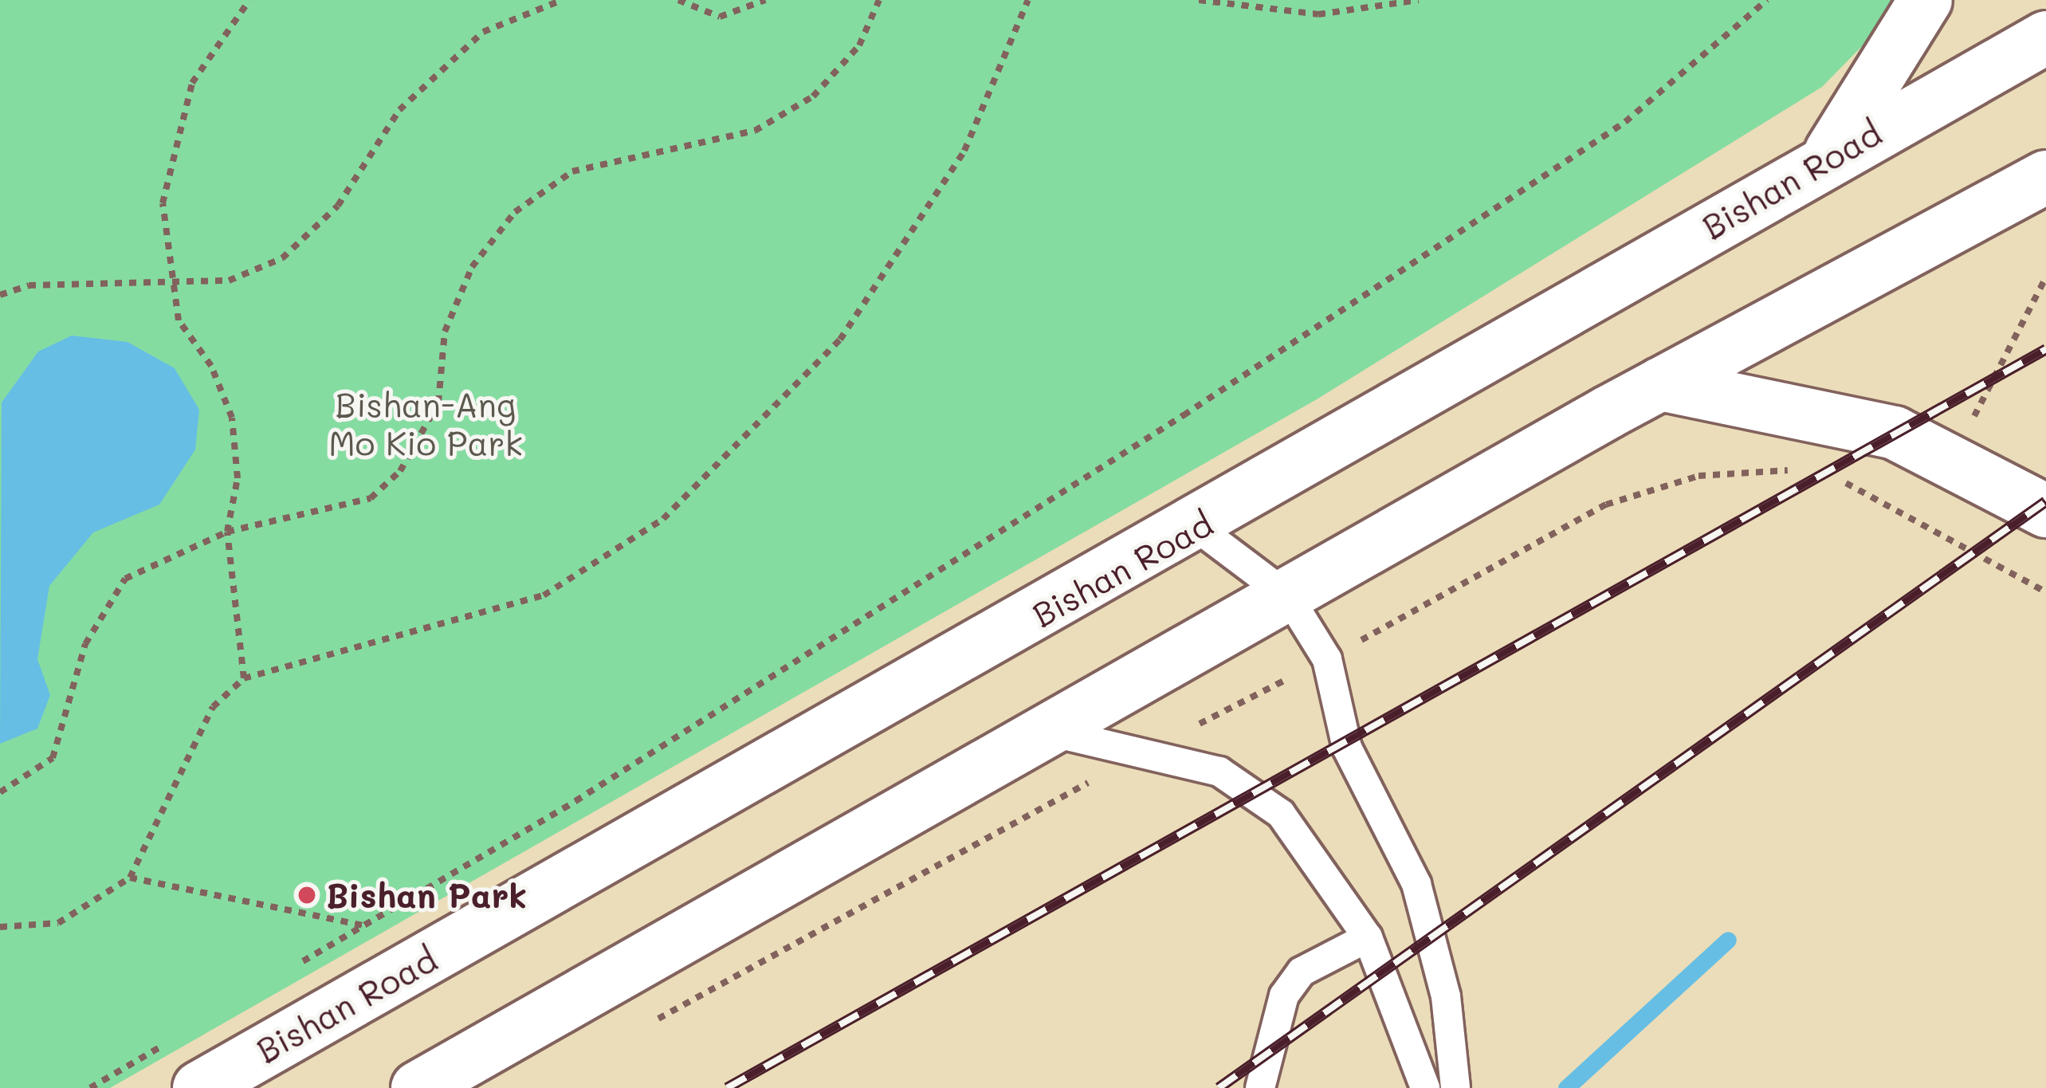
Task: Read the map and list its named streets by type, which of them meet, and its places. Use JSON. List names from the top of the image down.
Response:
{
  "streets": {
    "main road": ["Bishan Road"]
  },
  "parks": ["Bishan-Ang Mo Kio Park"],
  "places": ["Bishan Park"]
}
